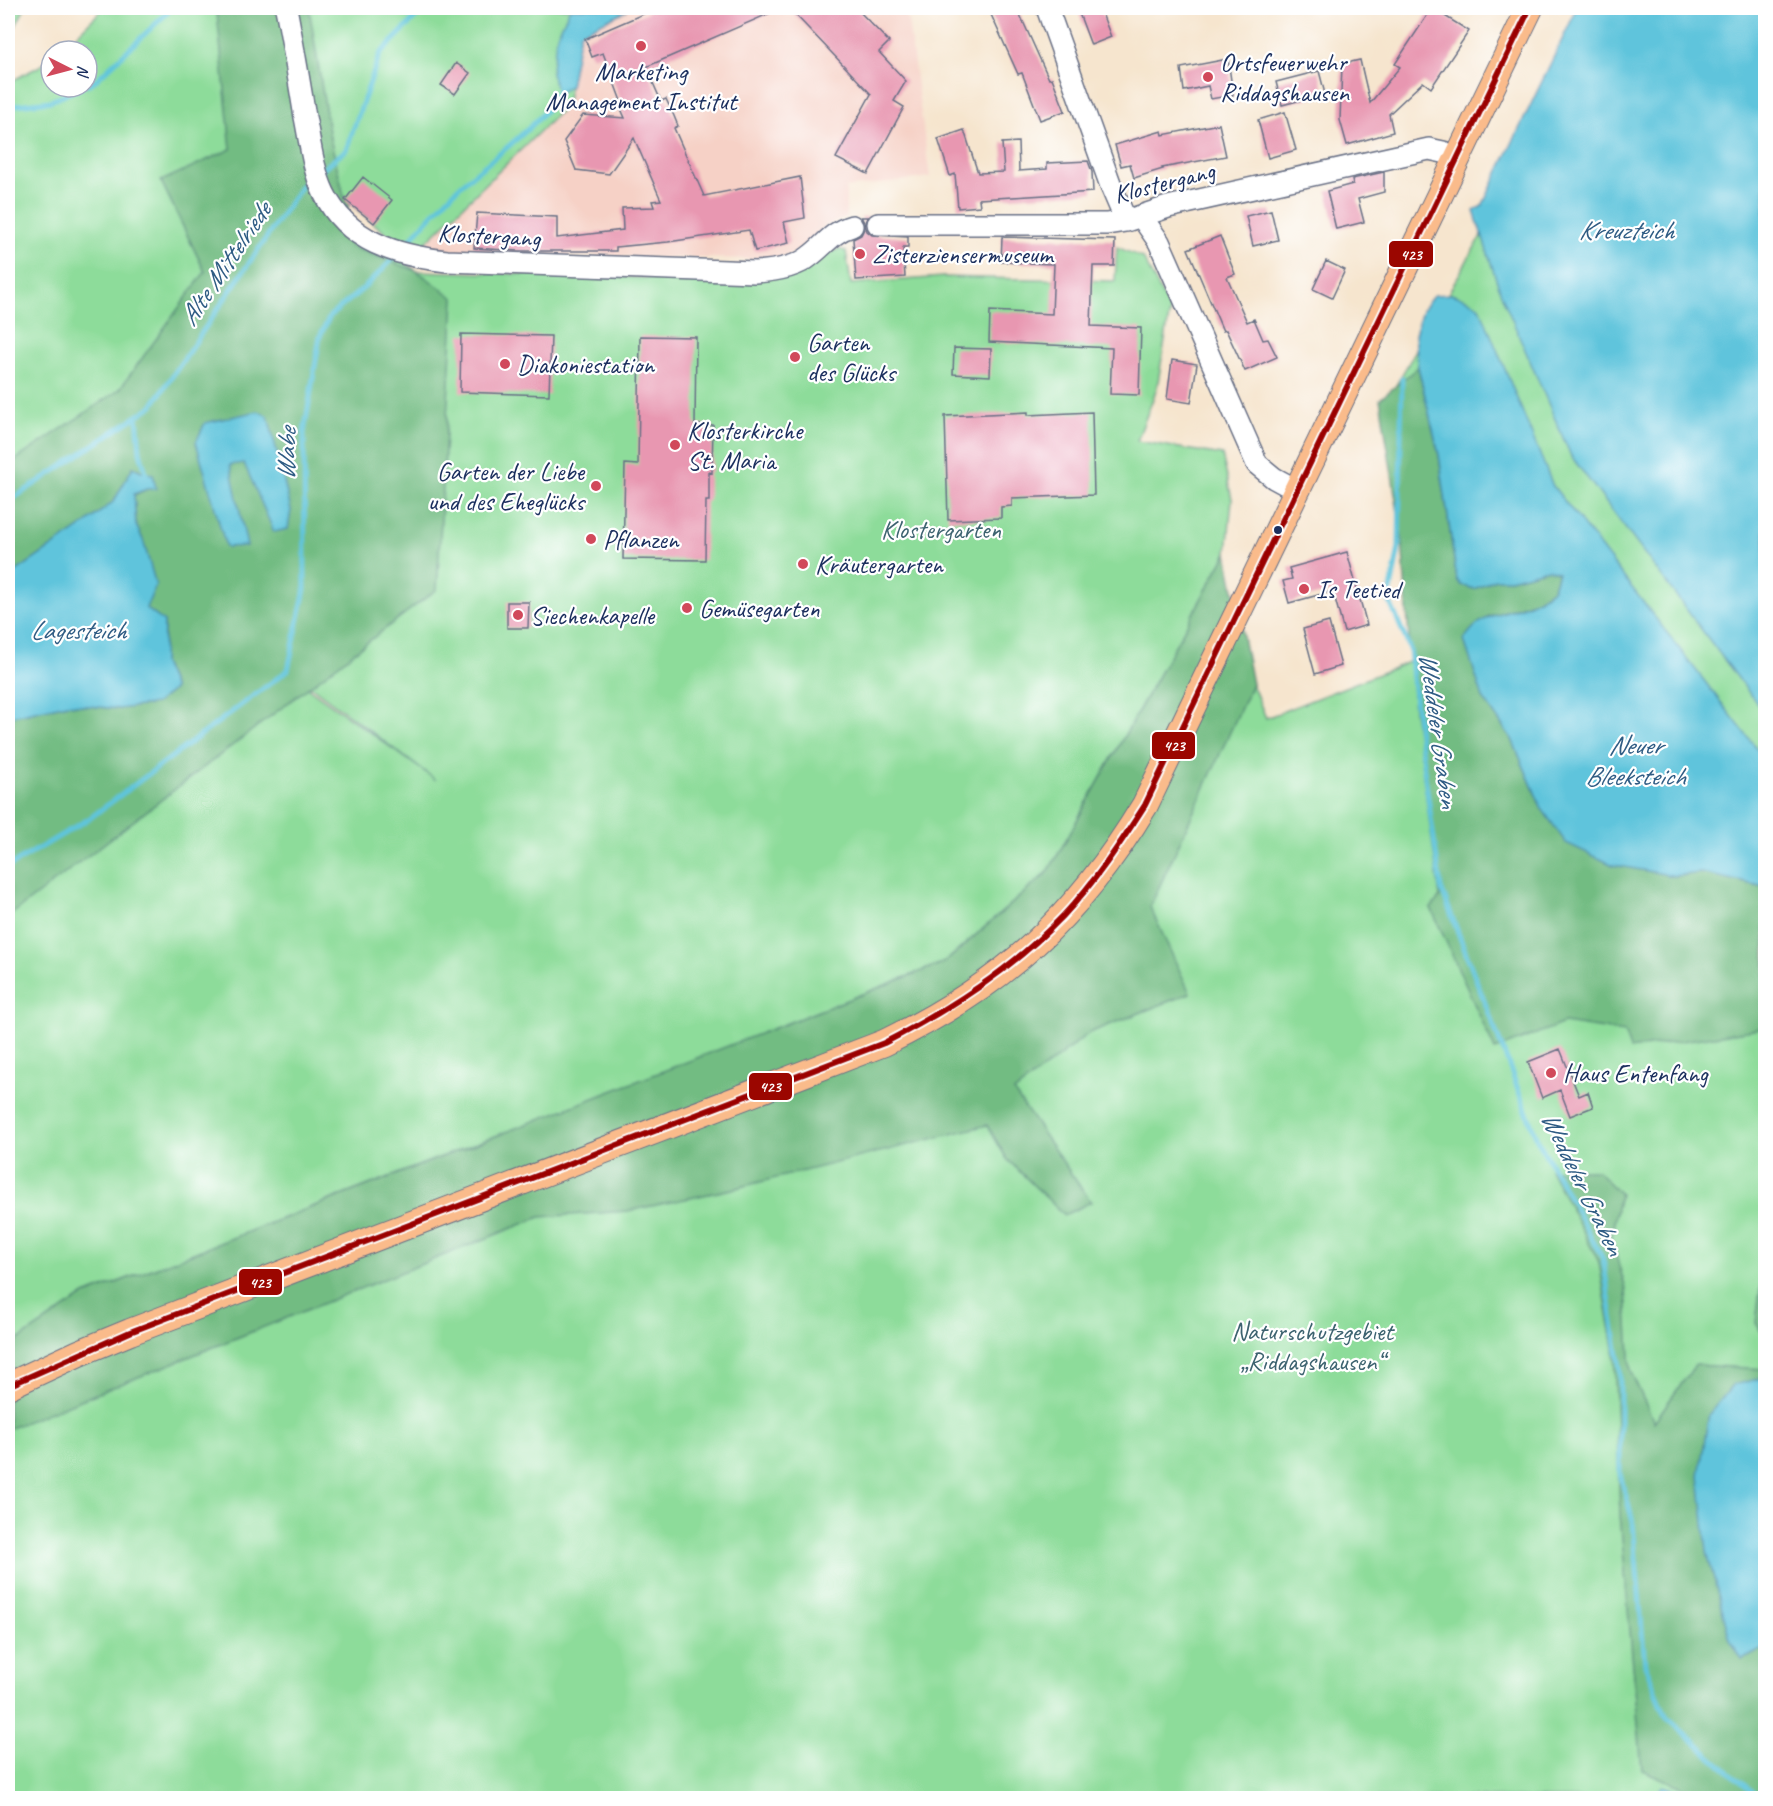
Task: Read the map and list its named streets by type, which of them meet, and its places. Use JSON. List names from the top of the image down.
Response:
{
  "streets": {
    "street": ["Klostergang"]
  },
  "water": [
    "Kreuzteich",
    "Alte Mittelriede",
    "Wabe",
    "Lagesteich",
    "Weddeler Graben",
    "Neuer Bleeksteich"
  ],
  "parks": ["Klostergarten", "Naturschutzgebiet „Riddagshausen“"],
  "places": [
    "Marketing Management Institut",
    "Ortsfeuerwehr Riddagshausen",
    "Zisterziensermuseum",
    "Garten des Glücks",
    "Diakoniestation",
    "Klosterkirche St. Maria",
    "Garten der Liebe und des Eheglücks",
    "Pflanzen",
    "Kräutergarten",
    "Is Teetied",
    "Gemüsegarten",
    "Siechenkapelle",
    "Haus Entenfang"
  ],
  "lines": ["transit line 423"],
  "north": "right"
}
